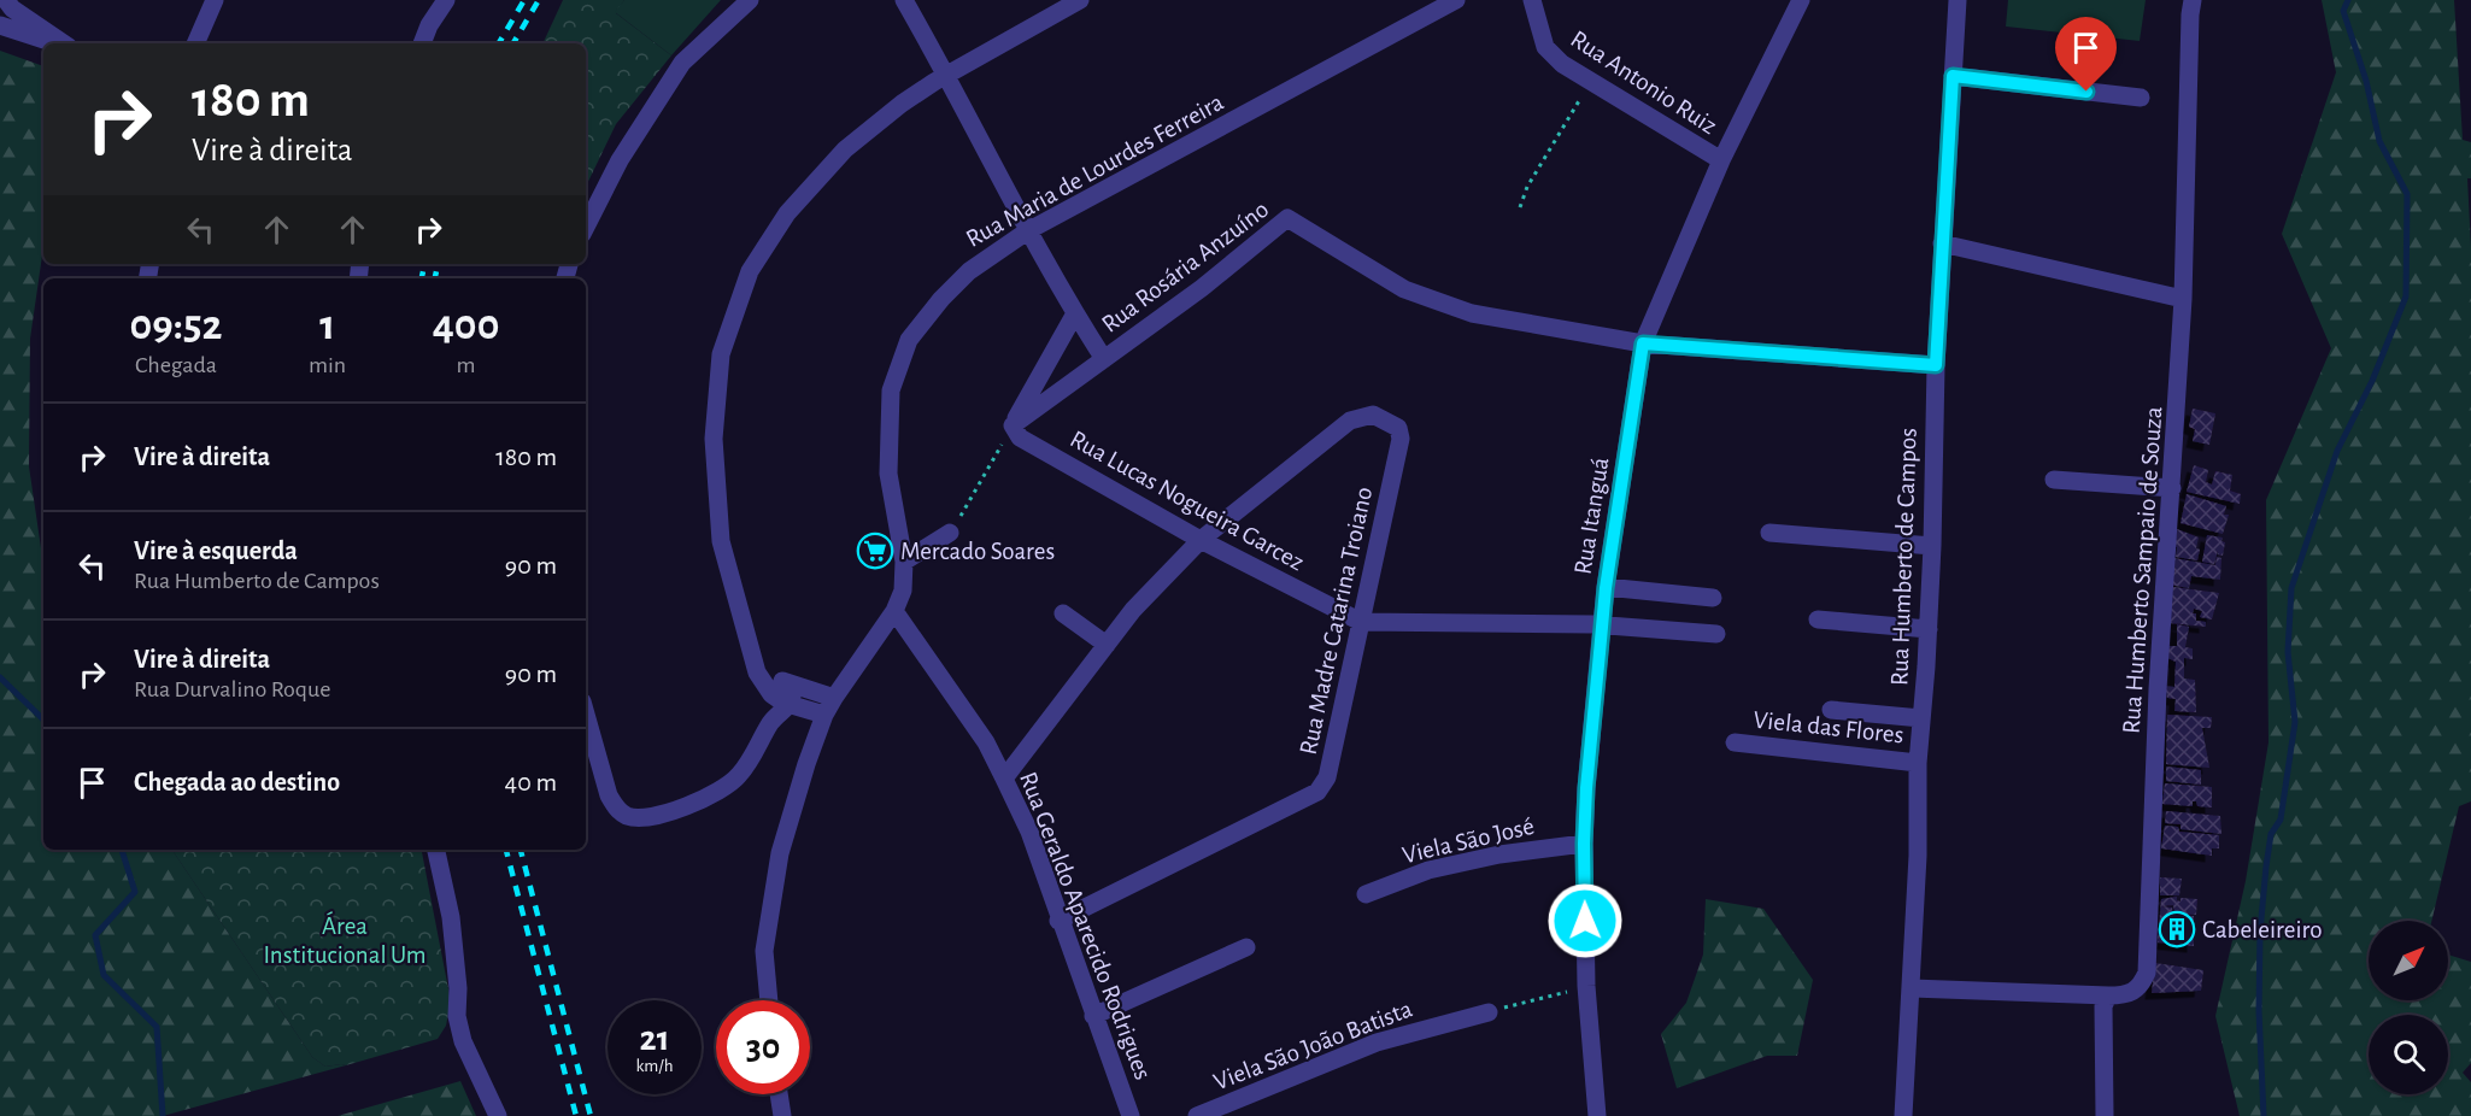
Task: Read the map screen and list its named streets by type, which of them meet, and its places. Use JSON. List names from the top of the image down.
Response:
{
  "streets": {
    "street": [
      "Rua Antonio Ruiz",
      "Rua Maria de Lourdes Ferreira",
      "Rua Rosária Anzuíno",
      "Rua Lucas Nogueira Garcez",
      "Rua Itanguá",
      "Rua Humberto de Campos",
      "Rua Humberto Sampaio de Souza",
      "Rua Madre Catarina Troiano",
      "Viela das Flores",
      "Viela São José",
      "Rua Geraldo Aparecido Rodrigues",
      "Viela São João Batista"
    ]
  },
  "crossings": [
    ["Rua Antonio Ruiz", "Rua Itanguá"],
    ["Rua Maria de Lourdes Ferreira", "Rua Geraldo Aparecido Rodrigues"],
    ["Rua Rosária Anzuíno", "Rua Lucas Nogueira Garcez"],
    ["Rua Rosária Anzuíno", "Rua Itanguá"],
    ["Rua Lucas Nogueira Garcez", "Rua Itanguá"],
    ["Rua Lucas Nogueira Garcez", "Rua Madre Catarina Troiano"],
    ["Rua Itanguá", "Viela São José"],
    ["Rua Humberto de Campos", "Viela das Flores"],
    ["Rua Madre Catarina Troiano", "Rua Geraldo Aparecido Rodrigues"]
  ],
  "parks": ["Área Institucional Um"],
  "places": {
    "supermarket": ["Mercado Soares"],
    "building": ["Cabeleireiro"]
  },
  "north": "top right",
  "page": {
    "turn": ["180 m", "Vire à direita"],
    "eta": [
      "09:52",
      "Chegada",
      "1",
      "min",
      "400",
      "m"
    ],
    "list": [
      {
        "name": "Vire à direita",
        "value": "180 m"
      },
      {
        "name": "Vire à esquerda",
        "note": "Rua Humberto de Campos",
        "value": "90 m"
      },
      {
        "name": "Vire à direita",
        "note": "Rua Durvalino Roque",
        "value": "90 m"
      },
      {
        "name": "Chegada ao destino",
        "value": "40 m"
      }
    ],
    "speed": "21 km/h",
    "limit": "30"
  }
}
